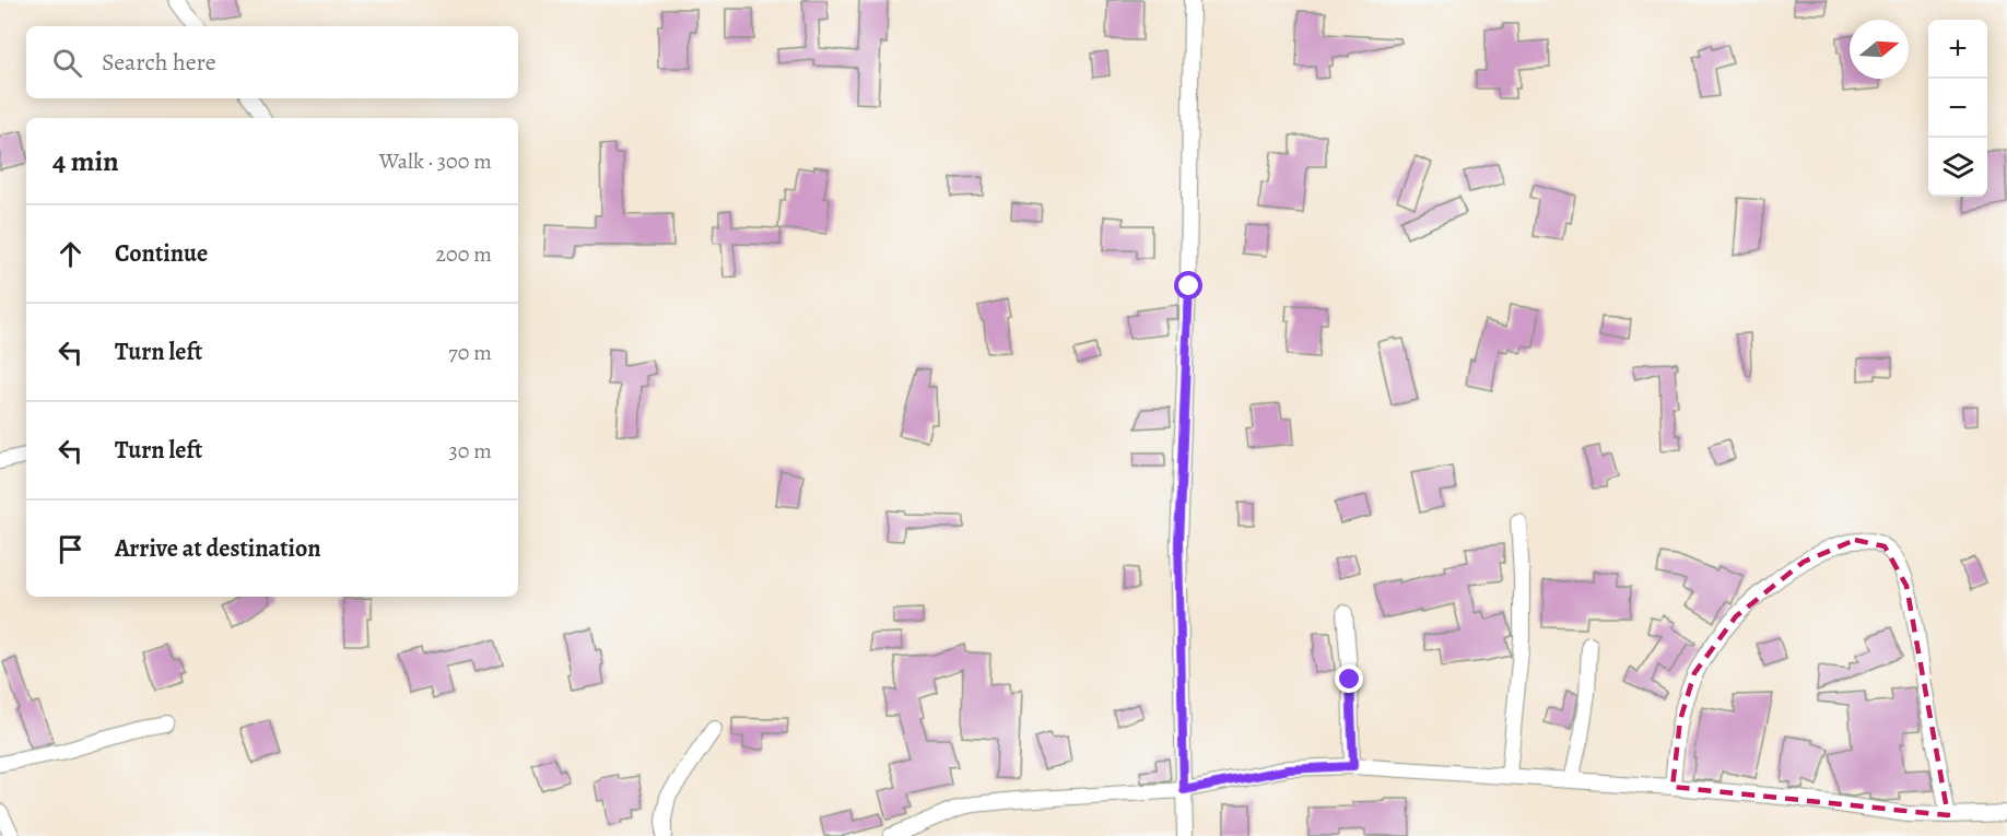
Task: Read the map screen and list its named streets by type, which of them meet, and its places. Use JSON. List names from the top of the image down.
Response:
{
  "north": "right",
  "page": {
    "map_buttons": ["+", "−"],
    "search": "Search here",
    "heading": ["4 min", "Walk · 300 m"],
    "list": [
      ["Continue", "200 m"],
      ["Turn left", "70 m"],
      ["Turn left", "30 m"],
      "Arrive at destination"
    ]
  }
}
